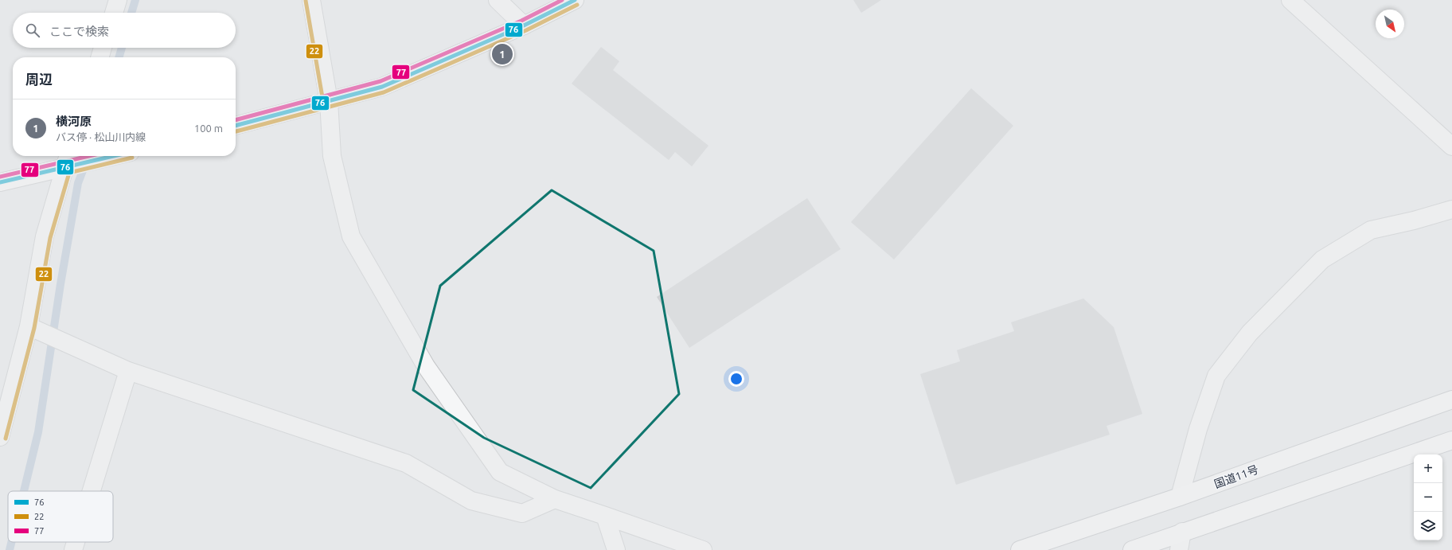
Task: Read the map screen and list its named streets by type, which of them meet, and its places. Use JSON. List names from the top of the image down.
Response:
{
  "streets": {
    "main road": ["国道11号"]
  },
  "lines": ["transit line 76", "transit line 77", "transit line 22"],
  "legend": ["76", "22", "77"],
  "north": "bottom right",
  "page": {
    "search": "ここで検索",
    "pins": "1",
    "heading": "周辺",
    "list": [
      {
        "mark": "1",
        "name": "横河原",
        "note": "バス停 · 松山川内線",
        "value": "100 m"
      }
    ],
    "map_buttons": ["+", "−"]
  }
}
